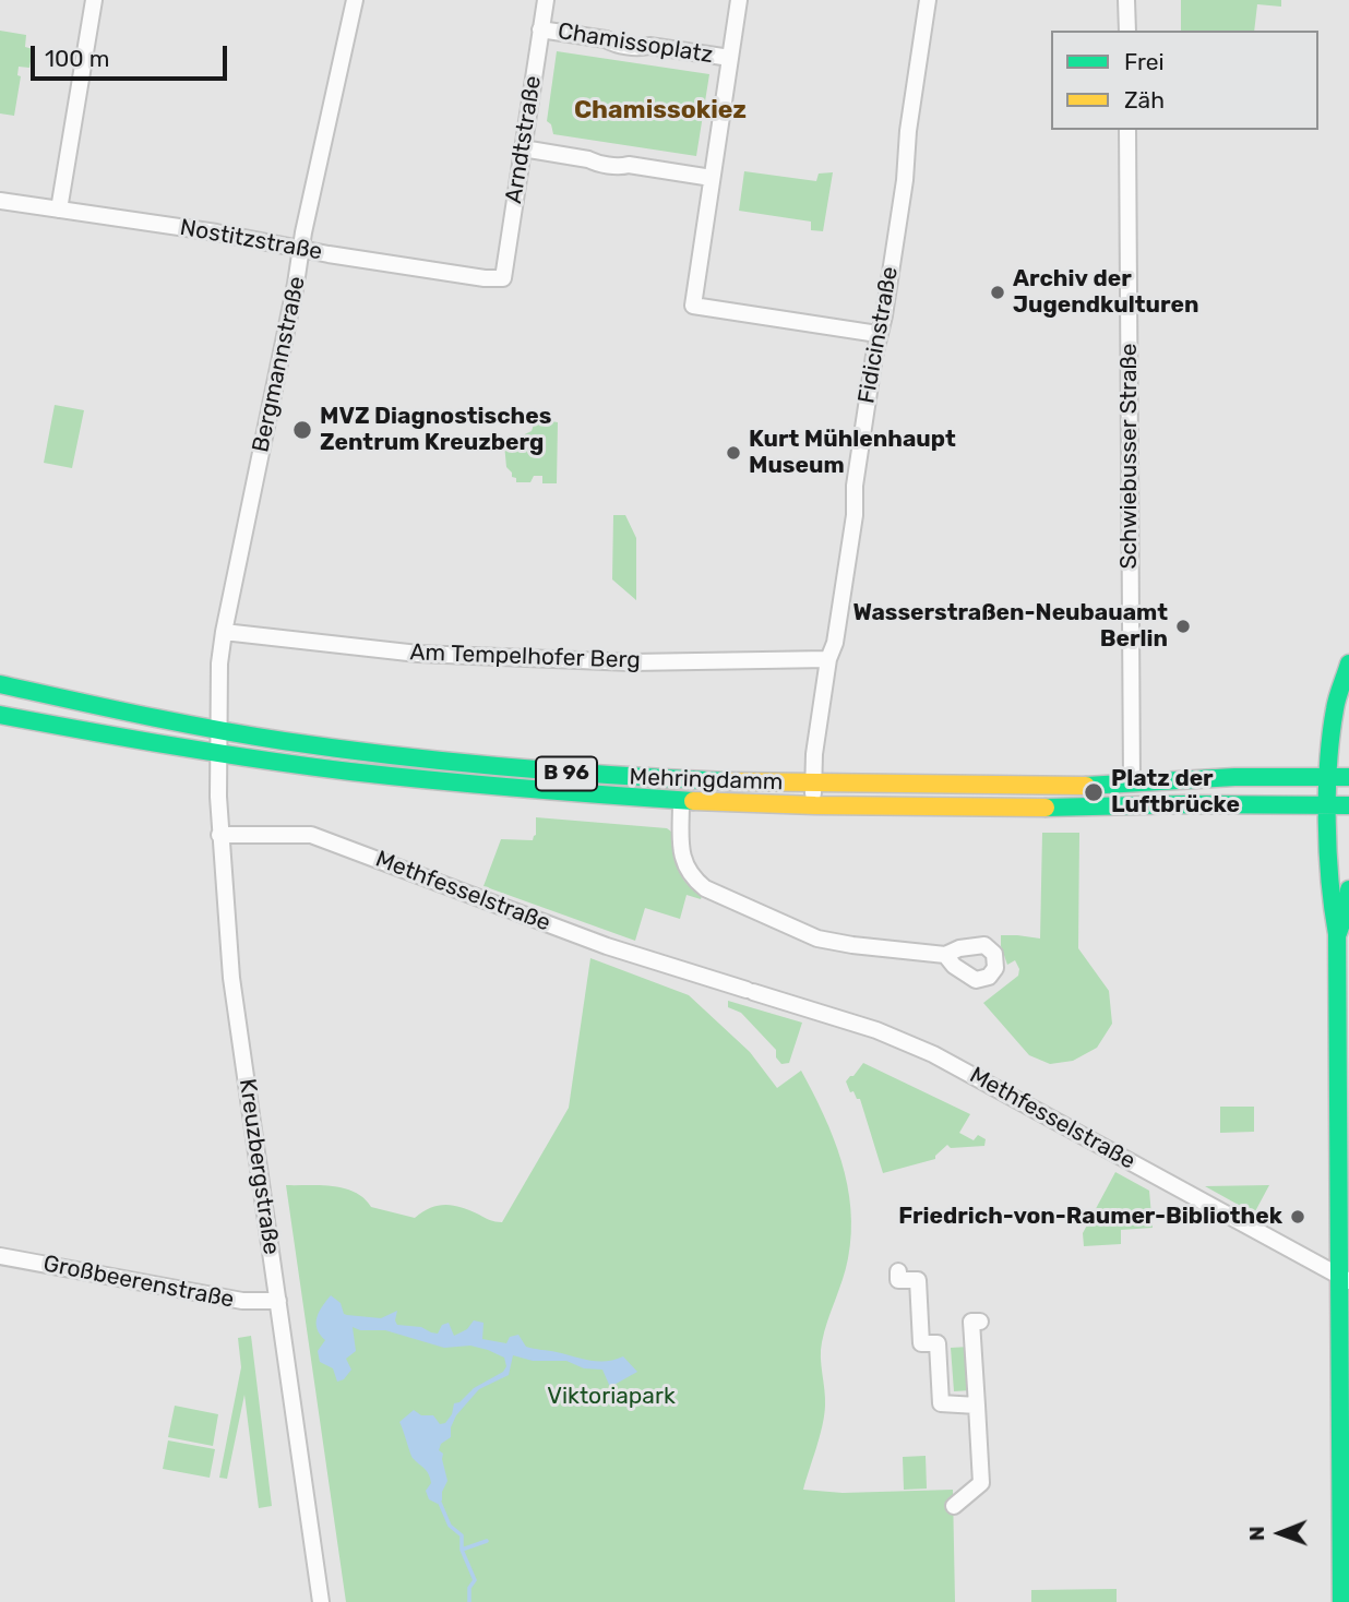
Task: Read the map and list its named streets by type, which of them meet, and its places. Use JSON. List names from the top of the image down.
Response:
{
  "streets": {
    "main road": ["B 96", "Mehringdamm"],
    "street": [
      "Chamissoplatz",
      "Arndtstraße",
      "Nostitzstraße",
      "Fidicinstraße",
      "Bergmannstraße",
      "Schwiebusser Straße",
      "Am Tempelhofer Berg",
      "Methfesselstraße",
      "Kreuzbergstraße",
      "Großbeerenstraße"
    ]
  },
  "crossings": [
    ["Chamissoplatz", "Arndtstraße"],
    ["Arndtstraße", "Nostitzstraße"],
    ["Nostitzstraße", "Bergmannstraße"],
    ["Fidicinstraße", "Am Tempelhofer Berg"],
    ["Fidicinstraße", "Mehringdamm"],
    ["Bergmannstraße", "Am Tempelhofer Berg"],
    ["Bergmannstraße", "Mehringdamm"],
    ["Bergmannstraße", "Kreuzbergstraße"],
    ["Schwiebusser Straße", "Mehringdamm"],
    ["B 96", "Mehringdamm"],
    ["Mehringdamm", "Kreuzbergstraße"],
    ["Methfesselstraße", "Kreuzbergstraße"],
    ["Kreuzbergstraße", "Großbeerenstraße"]
  ],
  "districts": ["Chamissokiez"],
  "parks": ["Viktoriapark"],
  "places": [
    "Archiv der Jugendkulturen",
    "MVZ Diagnostisches Zentrum Kreuzberg",
    "Kurt Mühlenhaupt Museum",
    "Wasserstraßen-Neubauamt Berlin",
    "Platz der Luftbrücke",
    "Friedrich-von-Raumer-Bibliothek"
  ],
  "legend": ["Frei", "Zäh"],
  "scale_bar": "100 m",
  "north": "left"
}
